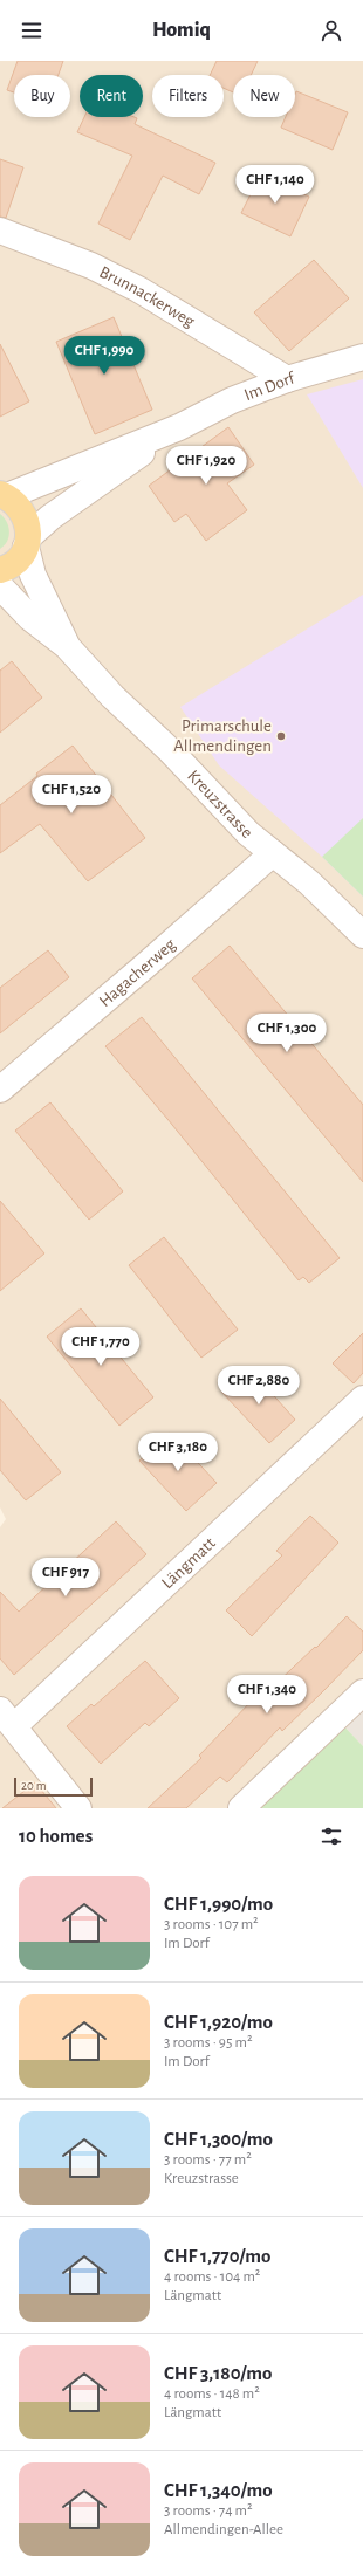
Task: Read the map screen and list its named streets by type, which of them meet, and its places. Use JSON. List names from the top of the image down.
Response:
{
  "streets": {
    "street": [
      "Brunnackerweg",
      "Im Dorf",
      "Kreuzstrasse",
      "Hagacherweg",
      "Längmatt"
    ]
  },
  "crossings": [
    ["Brunnackerweg", "Im Dorf"],
    ["Im Dorf", "Kreuzstrasse"],
    ["Kreuzstrasse", "Hagacherweg"]
  ],
  "places": ["Primarschule Allmendingen"],
  "scale_bar": "20 m",
  "page": {
    "header": "Homiq",
    "chip": [
      "Buy",
      "Rent",
      "Filters",
      "New"
    ],
    "price": [
      "CHF 1,140",
      "CHF 1,990",
      "CHF 1,920",
      "CHF 1,520",
      "CHF 1,300",
      "CHF 1,770",
      "CHF 2,880",
      "CHF 3,180",
      "CHF 917",
      "CHF 1,340"
    ],
    "scale": "20 m",
    "heading": "10 homes",
    "list": [
      {
        "name": "CHF 1,990/mo",
        "note": "3 rooms · 107 m² · Im Dorf"
      },
      {
        "name": "CHF 1,920/mo",
        "note": "3 rooms · 95 m² · Im Dorf"
      },
      {
        "name": "CHF 1,300/mo",
        "note": "3 rooms · 77 m² · Kreuzstrasse"
      },
      {
        "name": "CHF 1,770/mo",
        "note": "4 rooms · 104 m² · Längmatt"
      },
      {
        "name": "CHF 3,180/mo",
        "note": "4 rooms · 148 m² · Längmatt"
      },
      {
        "name": "CHF 1,340/mo",
        "note": "3 rooms · 74 m² · Allmendingen-Allee"
      }
    ]
  }
}
